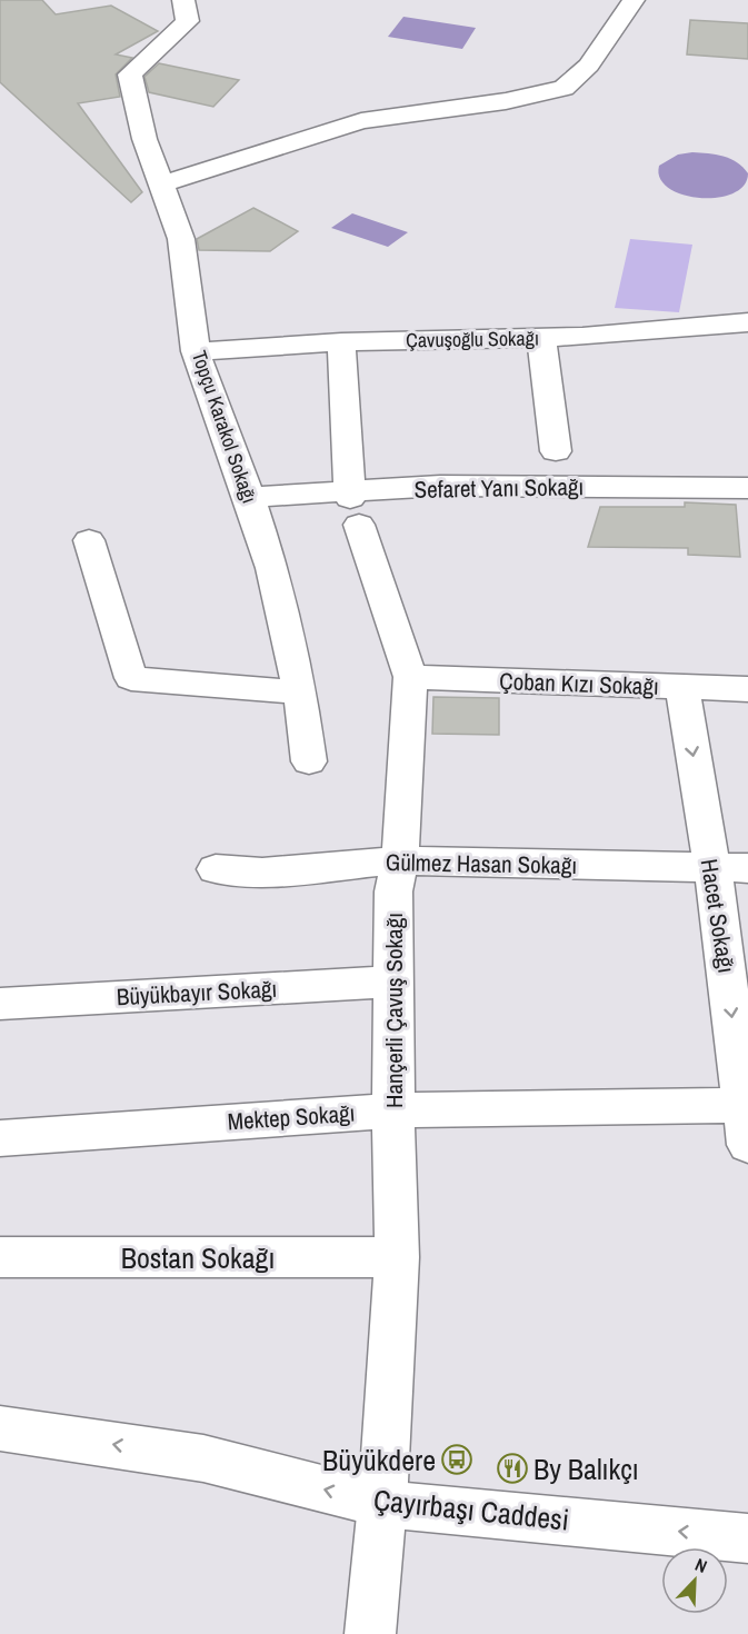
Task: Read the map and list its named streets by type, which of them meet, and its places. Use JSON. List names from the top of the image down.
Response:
{
  "streets": {
    "street": [
      "Çavuşoğlu Sokağı",
      "Topçu Karakol Sokağı",
      "Sefaret Yanı Sokağı",
      "Çoban Kızı Sokağı",
      "Gülmez Hasan Sokağı",
      "Hacet Sokağı",
      "Büyükbayır Sokağı",
      "Hançerli Çavuş Sokağı",
      "Mektep Sokağı",
      "Bostan Sokağı",
      "Çayırbaşı Caddesi"
    ]
  },
  "crossings": [
    ["Çavuşoğlu Sokağı", "Topçu Karakol Sokağı"],
    ["Çavuşoğlu Sokağı", "Hançerli Çavuş Sokağı"],
    ["Topçu Karakol Sokağı", "Sefaret Yanı Sokağı"],
    ["Sefaret Yanı Sokağı", "Hançerli Çavuş Sokağı"],
    ["Çoban Kızı Sokağı", "Hacet Sokağı"],
    ["Çoban Kızı Sokağı", "Hançerli Çavuş Sokağı"],
    ["Gülmez Hasan Sokağı", "Hacet Sokağı"],
    ["Gülmez Hasan Sokağı", "Hançerli Çavuş Sokağı"],
    ["Hacet Sokağı", "Mektep Sokağı"],
    ["Büyükbayır Sokağı", "Hançerli Çavuş Sokağı"],
    ["Hançerli Çavuş Sokağı", "Mektep Sokağı"],
    ["Hançerli Çavuş Sokağı", "Bostan Sokağı"],
    ["Hançerli Çavuş Sokağı", "Çayırbaşı Caddesi"]
  ],
  "one_way": ["Hacet Sokağı", "Çayırbaşı Caddesi"],
  "places": {
    "bus stop": ["Büyükdere"],
    "restaurant": ["By Balıkçı"]
  },
  "north": "top right"
}
